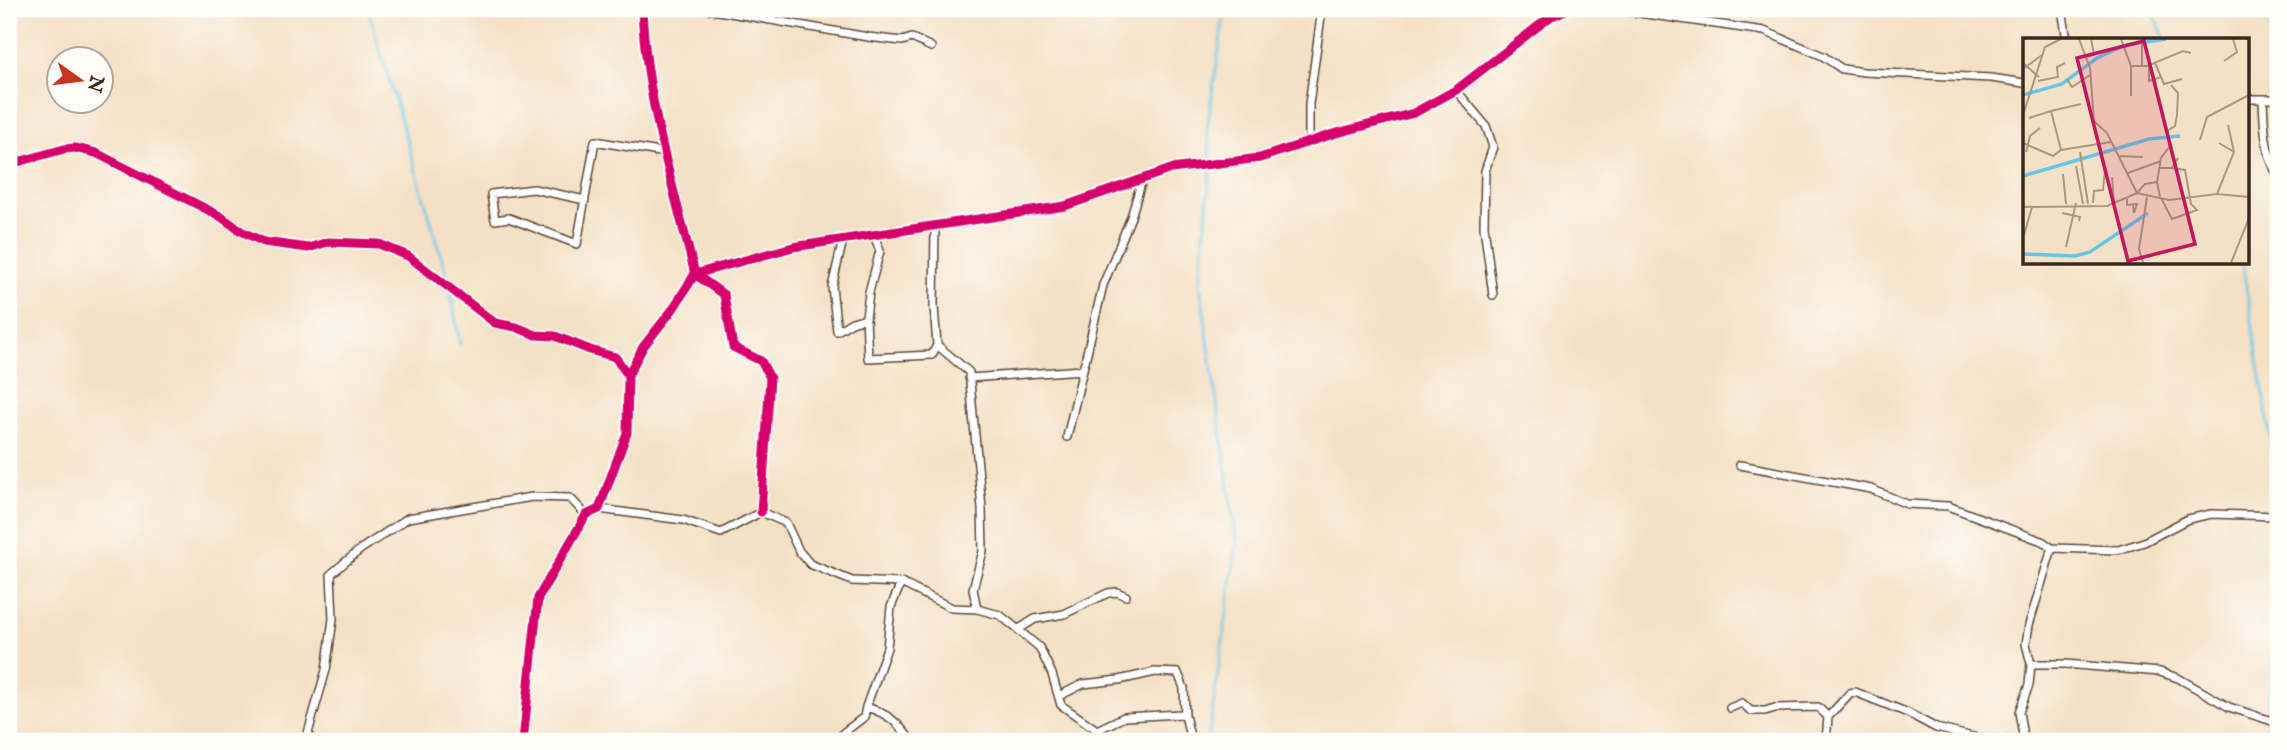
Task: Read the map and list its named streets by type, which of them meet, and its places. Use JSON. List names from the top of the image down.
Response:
{
  "north": "right"
}
